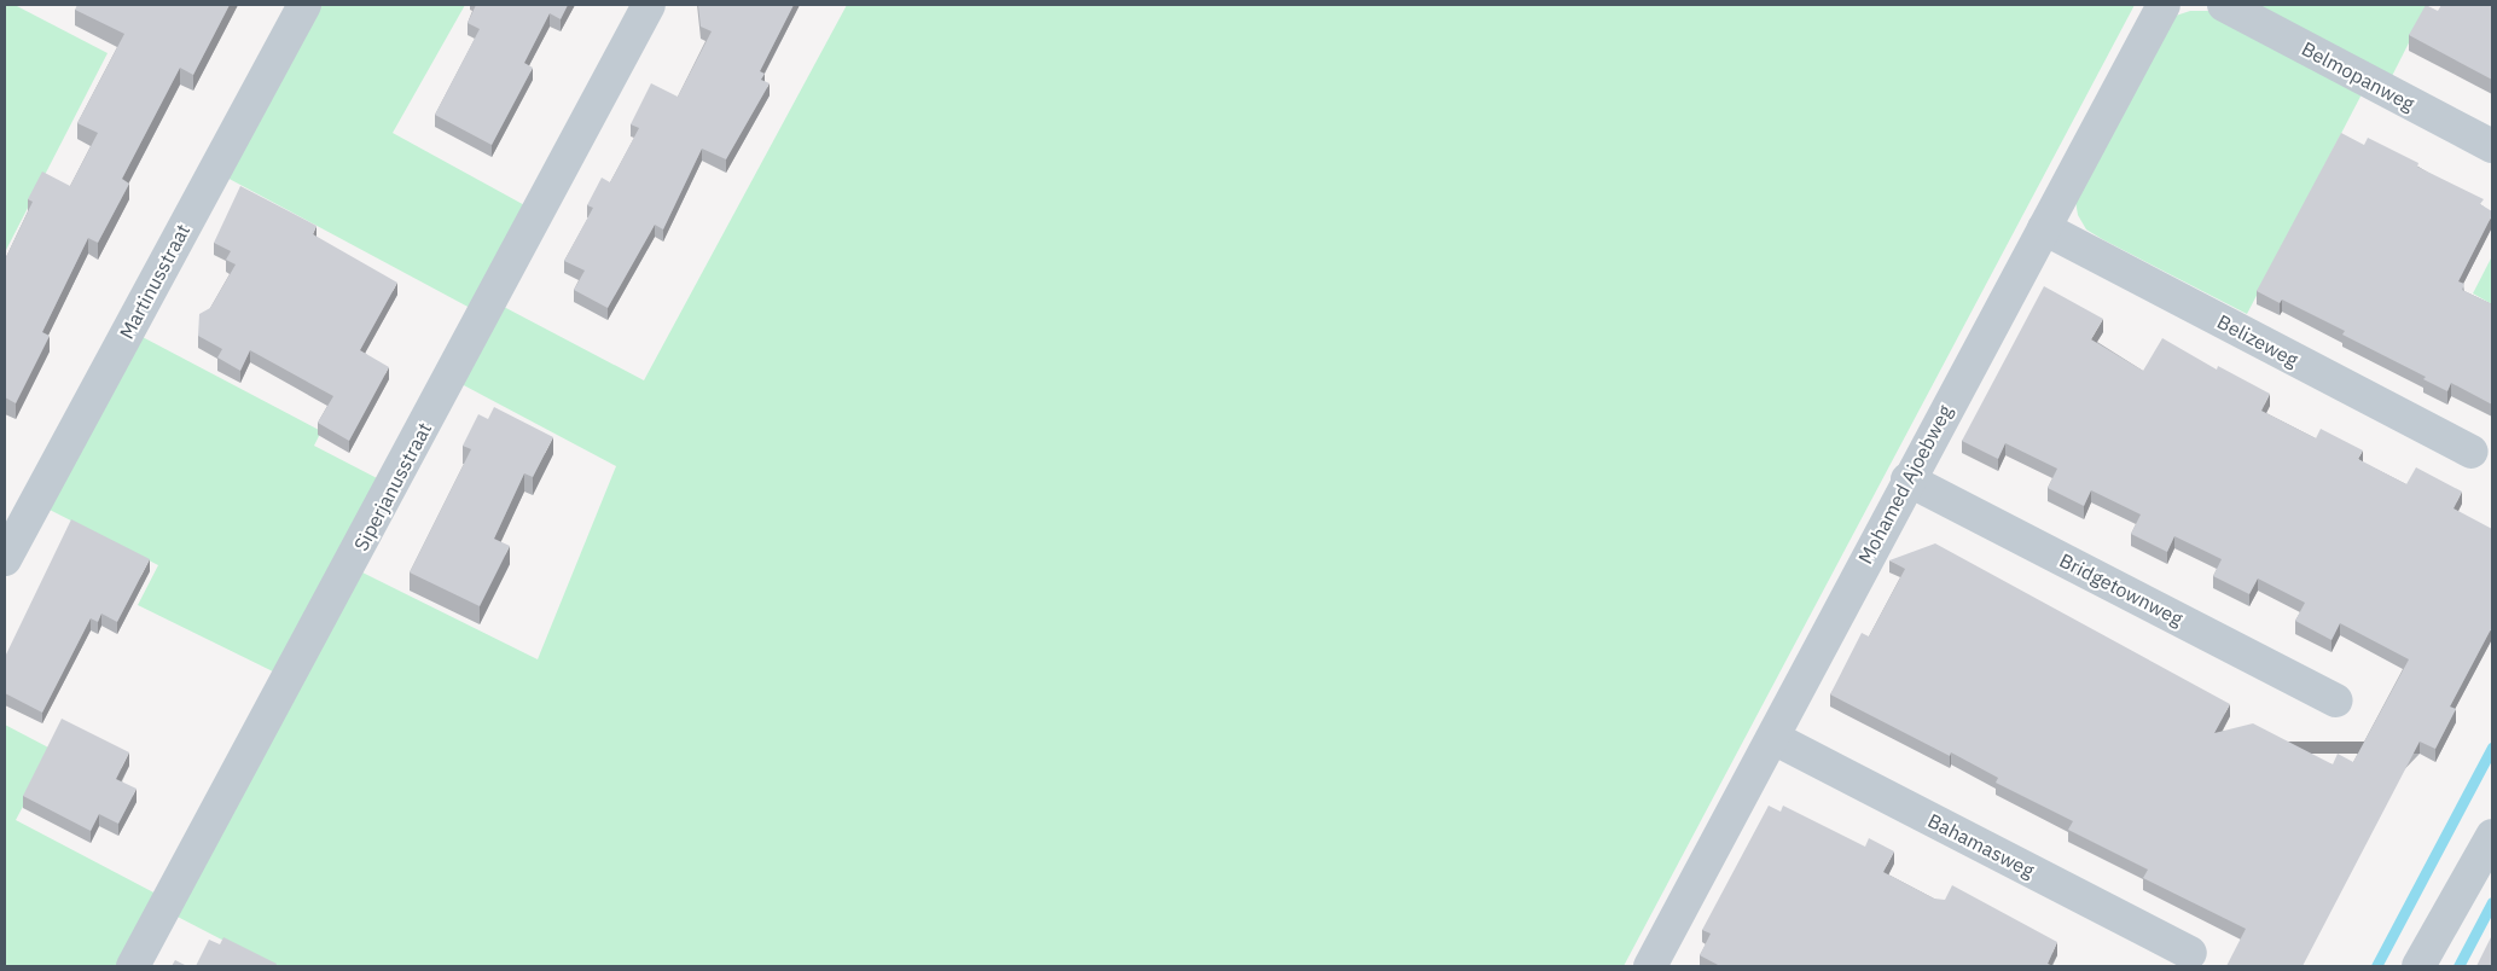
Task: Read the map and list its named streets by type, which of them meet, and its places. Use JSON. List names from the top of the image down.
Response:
{
  "streets": {
    "street": [
      "Belmopanweg",
      "Martinusstraat",
      "Belizeweg",
      "Mohamed Ajoebweg",
      "Siperjanusstraat",
      "Bridgetownweg",
      "Bahamasweg"
    ]
  },
  "crossings": [
    ["Belizeweg", "Mohamed Ajoebweg"],
    ["Mohamed Ajoebweg", "Bridgetownweg"],
    ["Mohamed Ajoebweg", "Bahamasweg"]
  ]
}
